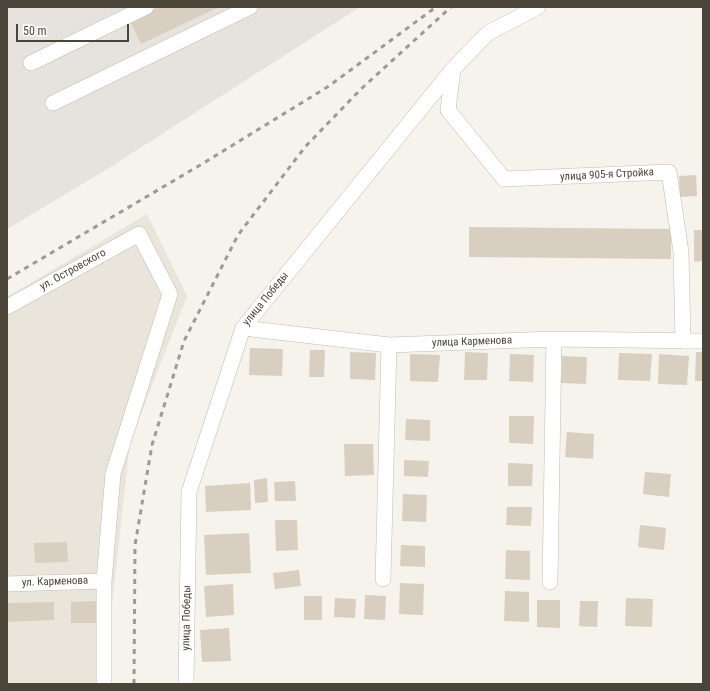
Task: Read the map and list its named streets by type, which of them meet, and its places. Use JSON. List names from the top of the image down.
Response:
{
  "streets": {
    "street": [
      "улица 905-я Стройка",
      "ул. Островского",
      "улица Победы",
      "улица Карменова",
      "ул. Карменова"
    ]
  },
  "crossings": [
    ["улица 905-я Стройка", "улица Победы"],
    ["улица 905-я Стройка", "улица Карменова"],
    ["ул. Островского", "ул. Карменова"],
    ["улица Победы", "улица Карменова"]
  ],
  "scale_bar": "50 m"
}
